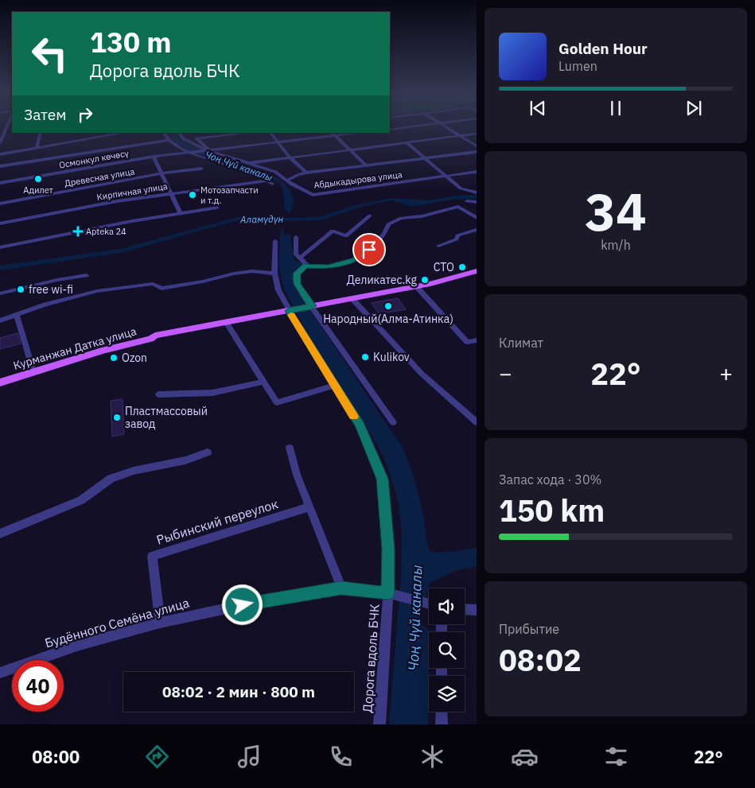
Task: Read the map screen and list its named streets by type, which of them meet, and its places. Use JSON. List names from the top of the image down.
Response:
{
  "streets": {
    "main road": ["Курманжан Датка улица"],
    "street": [
      "Осмонкул көчөсү",
      "Древесная улица",
      "Абдыкадырова улица",
      "Кирпичная улица",
      "Рыбинский переулок",
      "Будённого Семёна улица",
      "Дорога вдоль БЧК"
    ]
  },
  "crossings": [
    ["Осмонкул көчөсү", "Абдыкадырова улица"],
    ["Курманжан Датка улица", "Дорога вдоль БЧК"],
    ["Рыбинский переулок", "Будённого Семёна улица"],
    ["Будённого Семёна улица", "Дорога вдоль БЧК"]
  ],
  "water": ["Чоң Чүй каналы", "Аламүдүн"],
  "places": {
    "other": [
      "Адилет",
      "Мотозапчасти и т.д.",
      "СТО",
      "Деликатес.kg",
      "free wi-fi",
      "Народный(Алма-Атинка)",
      "Kulikov",
      "Ozon",
      "Пластмассовый завод"
    ],
    "health": ["Apteka 24"]
  },
  "page": {
    "turn": ["130 m", "Дорога вдоль БЧК"],
    "song": ["Golden Hour", "Lumen"],
    "then": "Затем",
    "tile": [
      ["34", "km/h"],
      "Климат",
      ["Запас хода · 30%", "150 km"],
      ["Прибытие", "08:02"]
    ],
    "heat": ["−", "22°", "+"],
    "limit": "40",
    "trip": "08:02 · 2 мин · 800 m",
    "tabs": ["08:00", "22°"]
  }
}
